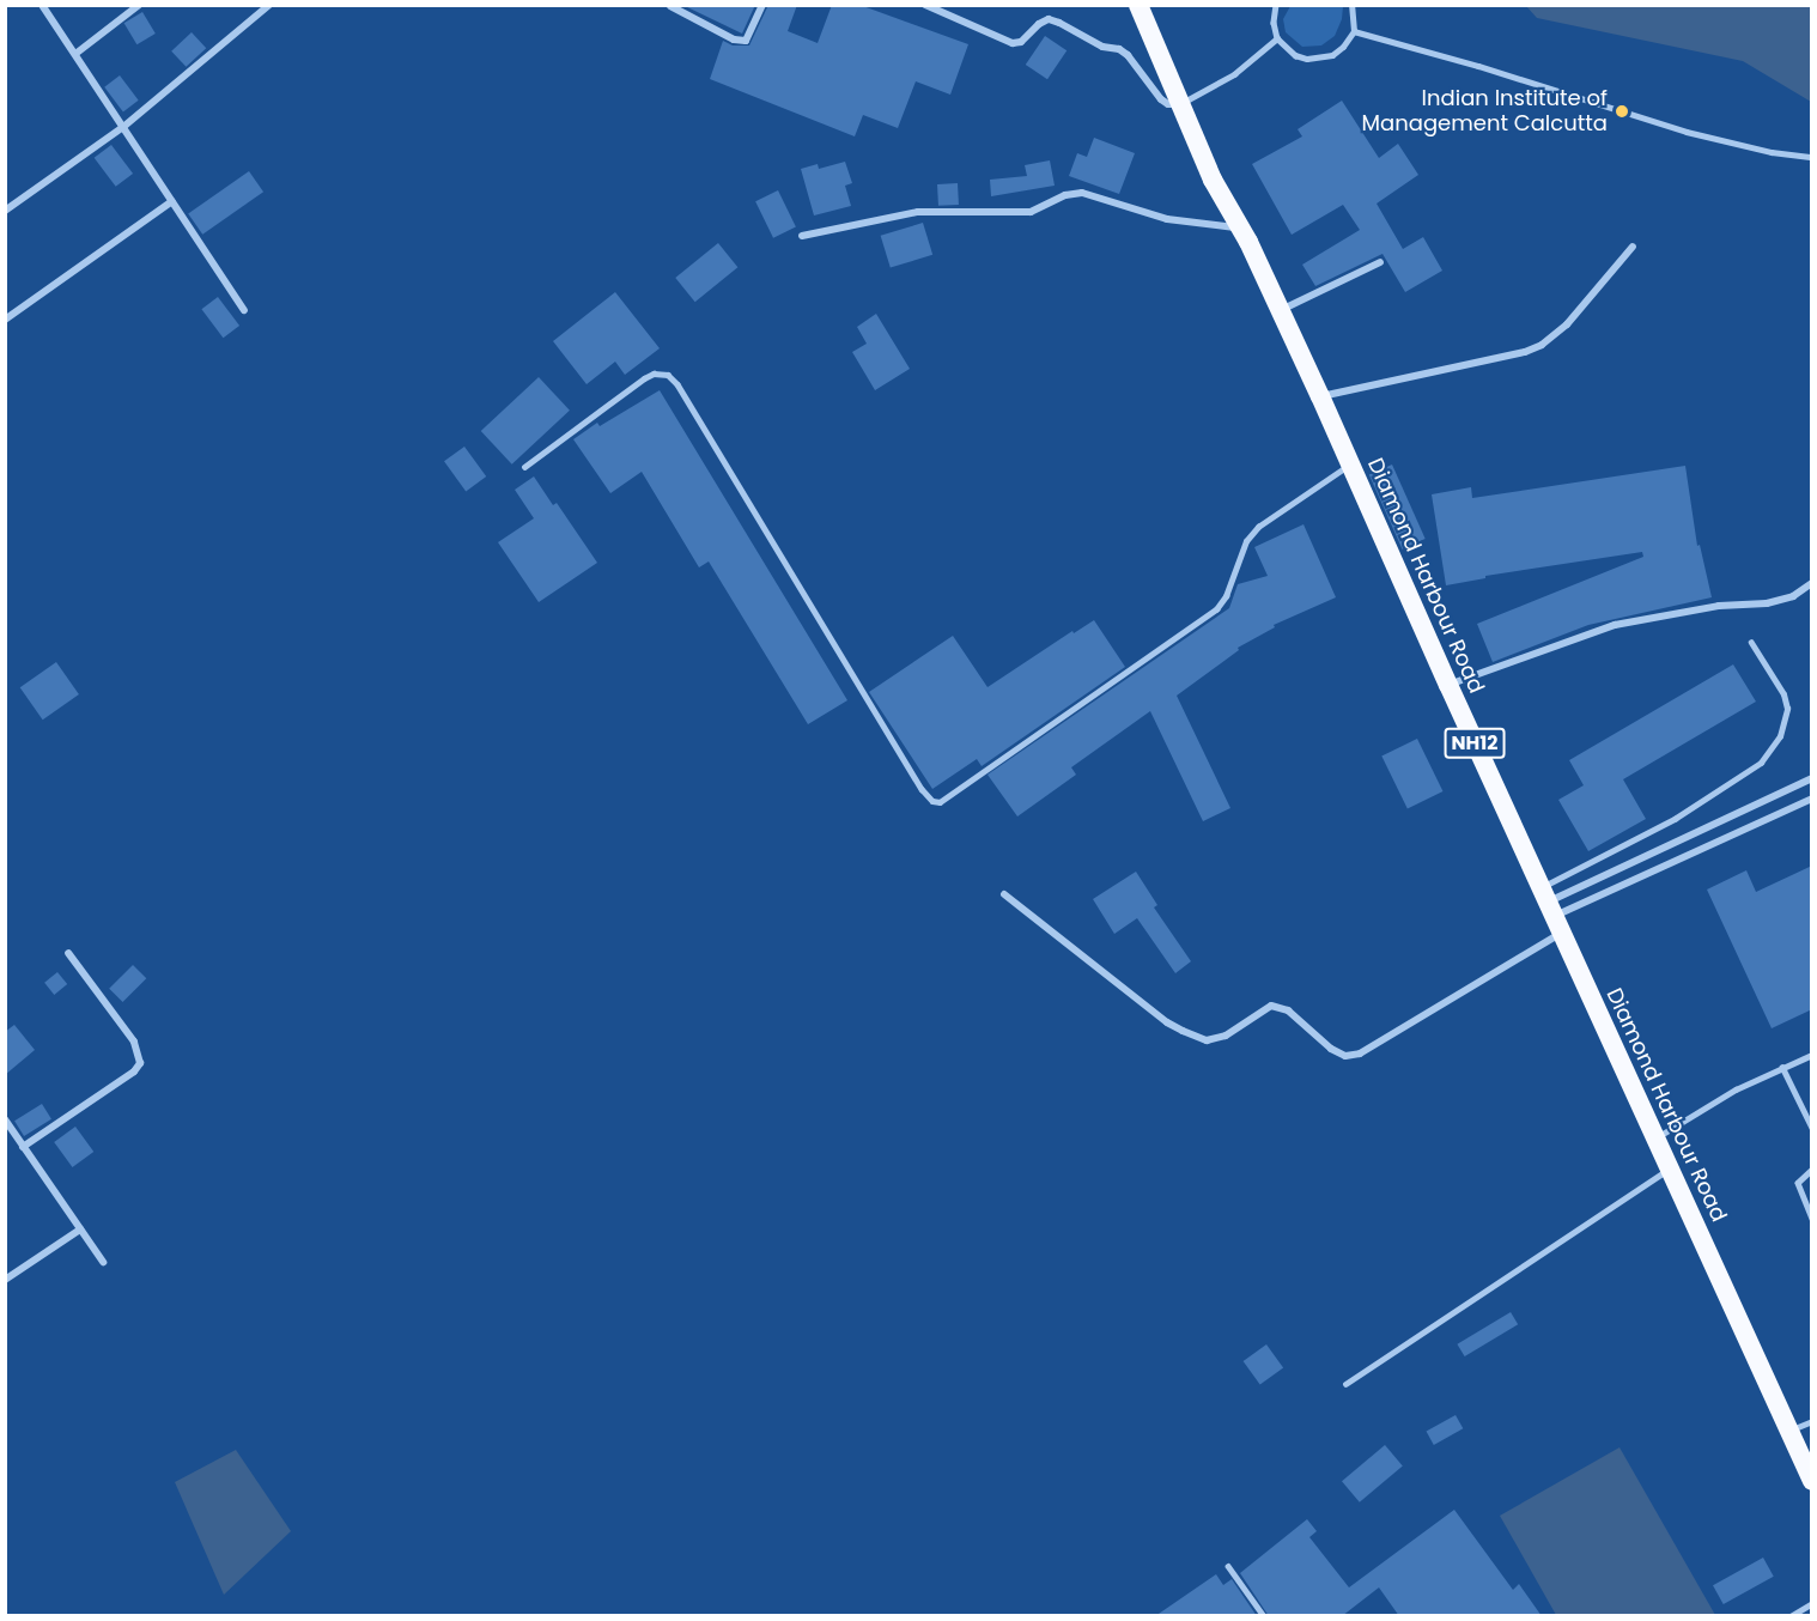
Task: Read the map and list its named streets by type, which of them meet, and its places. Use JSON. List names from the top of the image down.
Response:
{
  "streets": {
    "highway": ["Diamond Harbour Road", "NH12"]
  },
  "places": ["Indian Institute of Management Calcutta"]
}
